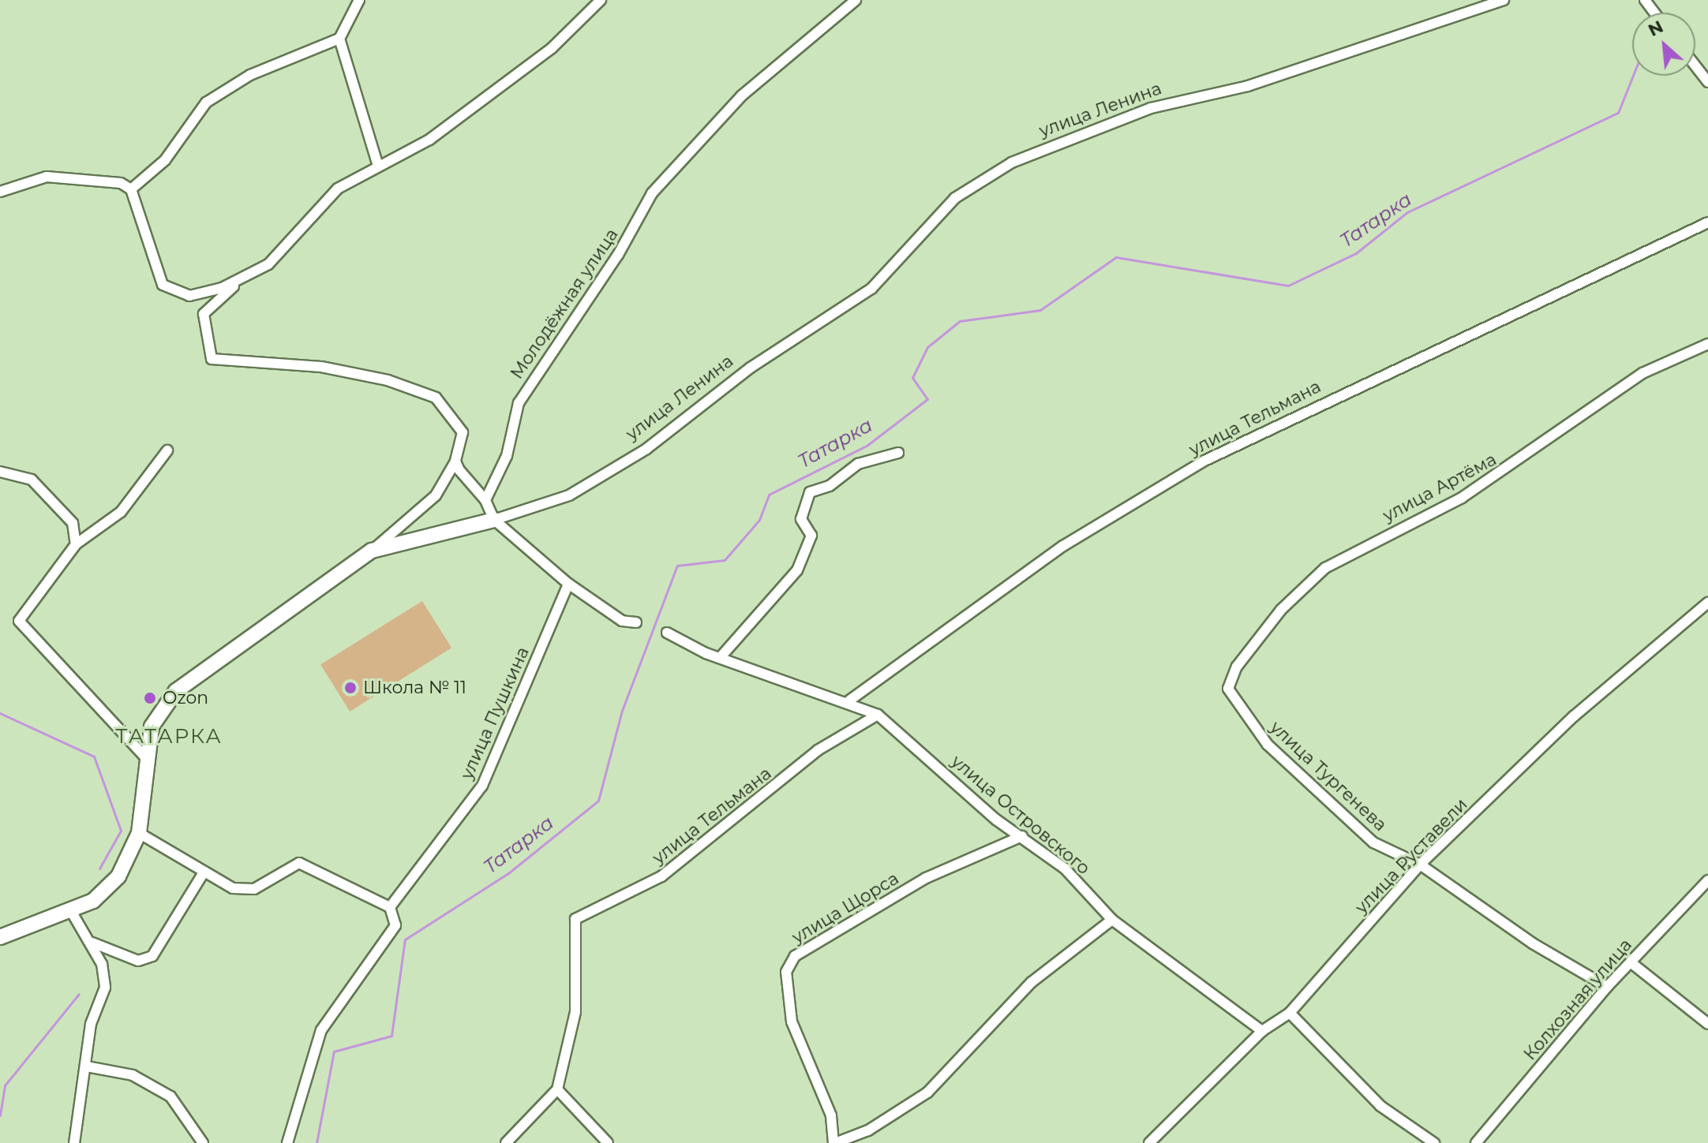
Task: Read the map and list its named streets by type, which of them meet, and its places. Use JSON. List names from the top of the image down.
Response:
{
  "streets": {
    "street": [
      "улица Ленина",
      "Молодёжная улица",
      "улица Тельмана",
      "улица Артёма",
      "улица Пушкина",
      "улица Тургенева",
      "улица Островского",
      "улица Руставели",
      "улица Щорса",
      "Колхозная улица"
    ]
  },
  "crossings": [
    ["улица Тельмана", "улица Островского"],
    ["улица Артёма", "улица Тургенева"],
    ["улица Тургенева", "улица Руставели"],
    ["улица Тургенева", "Колхозная улица"],
    ["улица Островского", "улица Руставели"],
    ["улица Островского", "улица Щорса"]
  ],
  "districts": ["ТАТАРКА"],
  "water": ["Татарка"],
  "places": ["Школа № 11", "Ozon"],
  "north": "top left"
}
